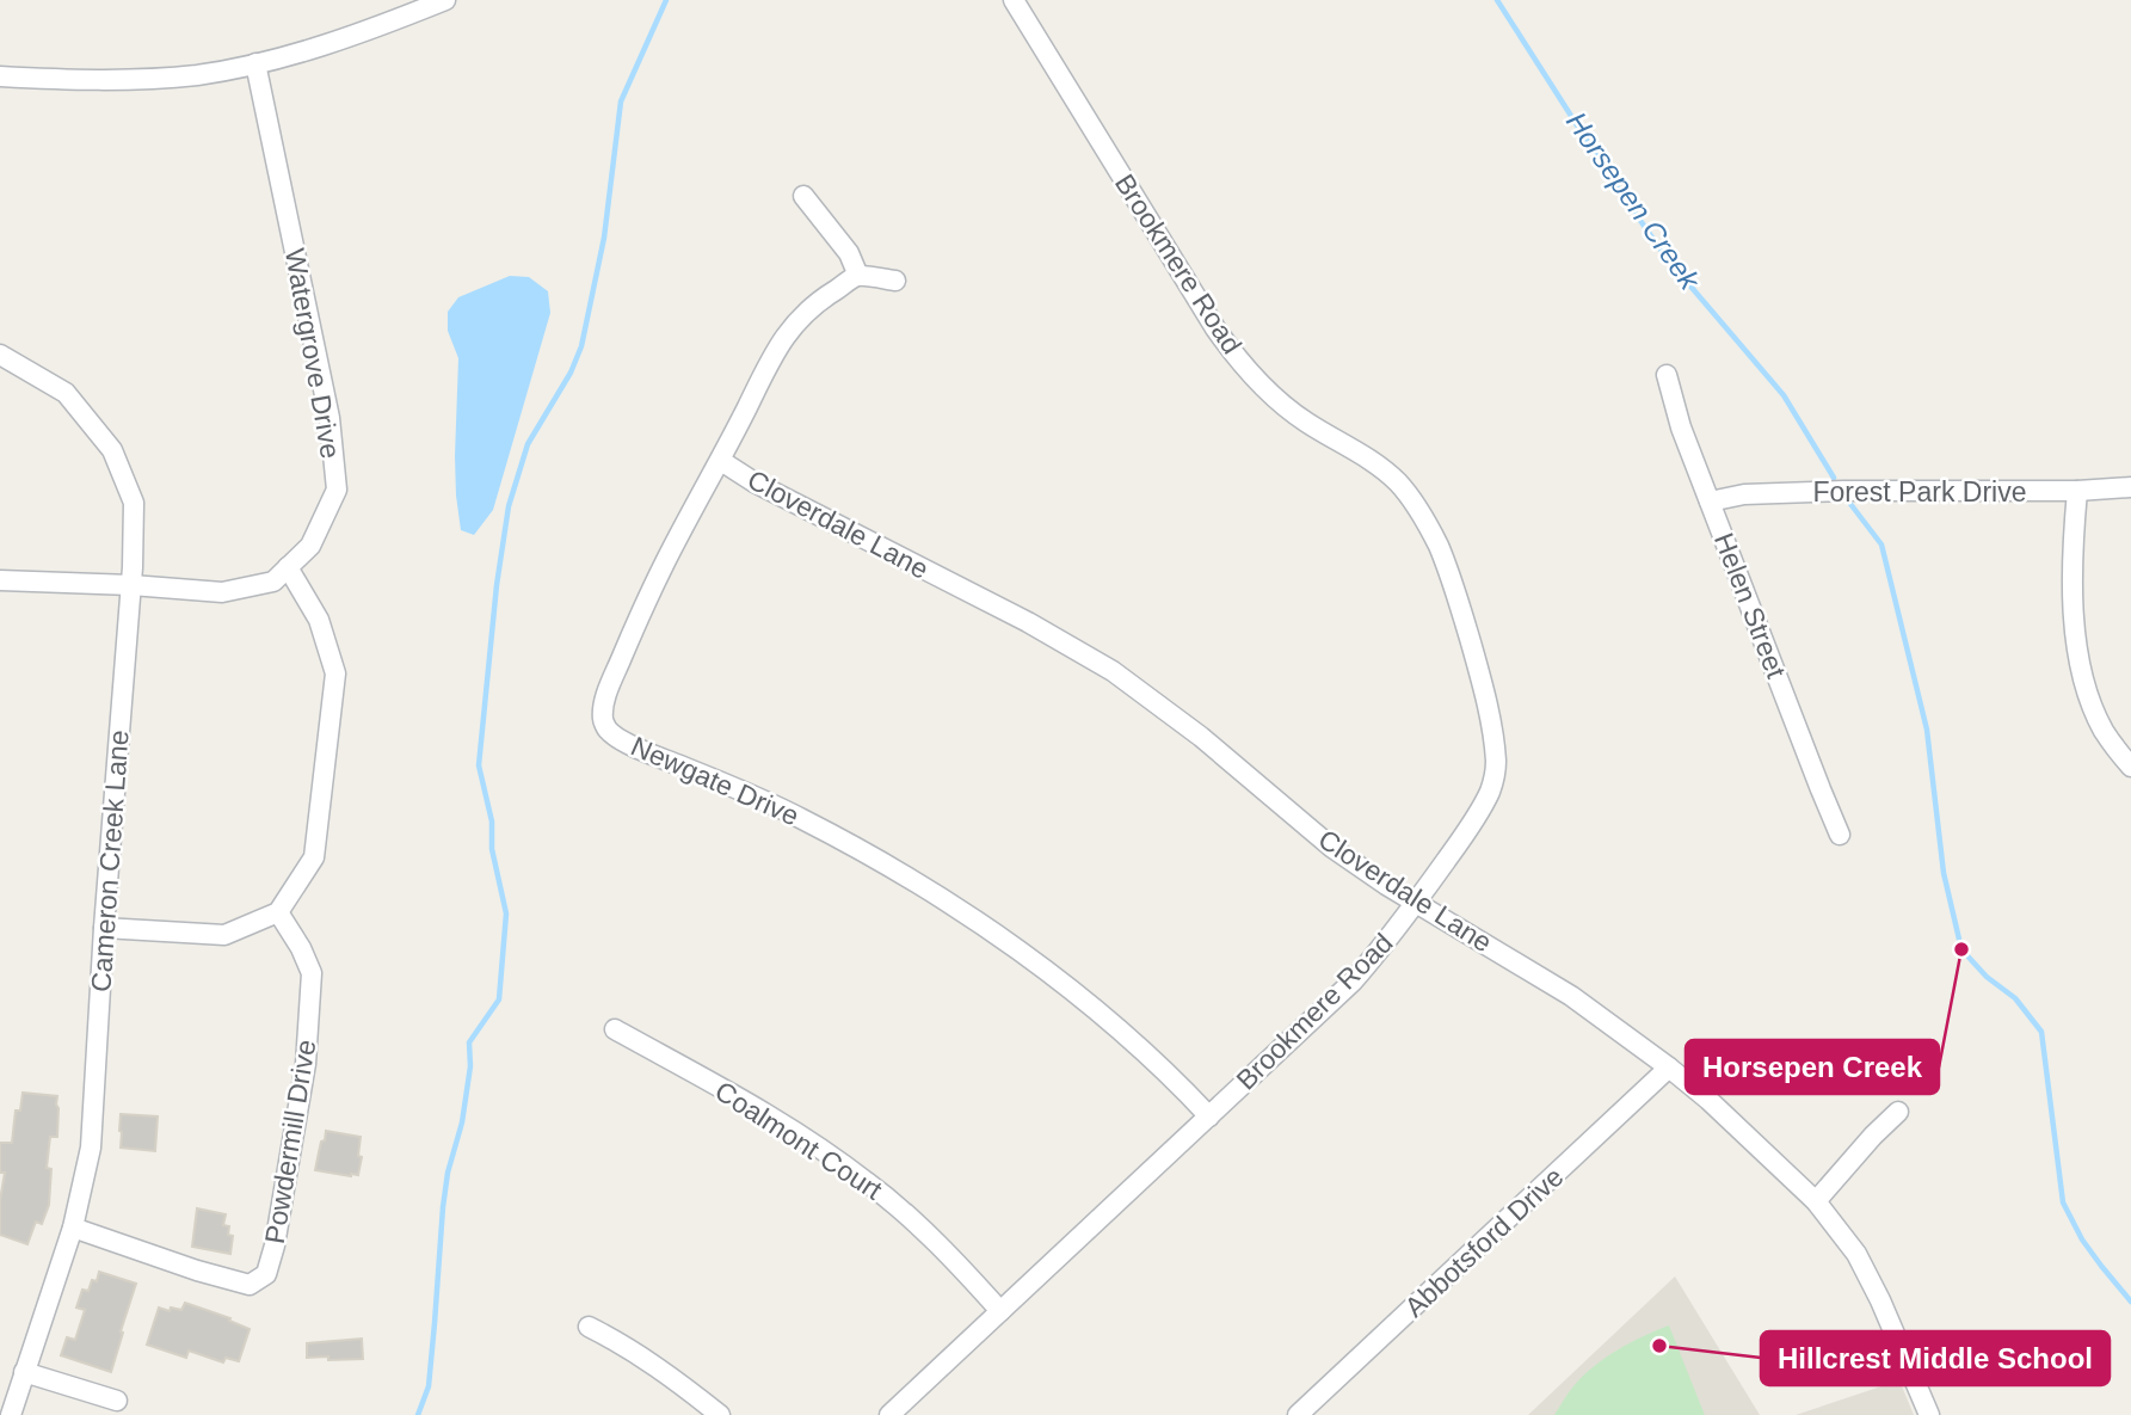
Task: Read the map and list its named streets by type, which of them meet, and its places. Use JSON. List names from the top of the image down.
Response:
{
  "streets": {
    "street": [
      "Brookmere Road",
      "Watergrove Drive",
      "Forest Park Drive",
      "Cloverdale Lane",
      "Helen Street",
      "Newgate Drive",
      "Cameron Creek Lane",
      "Coalmont Court",
      "Powdermill Drive",
      "Abbotsford Drive"
    ]
  },
  "crossings": [
    ["Brookmere Road", "Cloverdale Lane"],
    ["Brookmere Road", "Newgate Drive"],
    ["Brookmere Road", "Coalmont Court"],
    ["Watergrove Drive", "Cameron Creek Lane"],
    ["Forest Park Drive", "Helen Street"],
    ["Cloverdale Lane", "Newgate Drive"],
    ["Cloverdale Lane", "Abbotsford Drive"],
    ["Cameron Creek Lane", "Powdermill Drive"]
  ],
  "water": ["Horsepen Creek"],
  "places": ["Horsepen Creek", "Hillcrest Middle School"]
}
